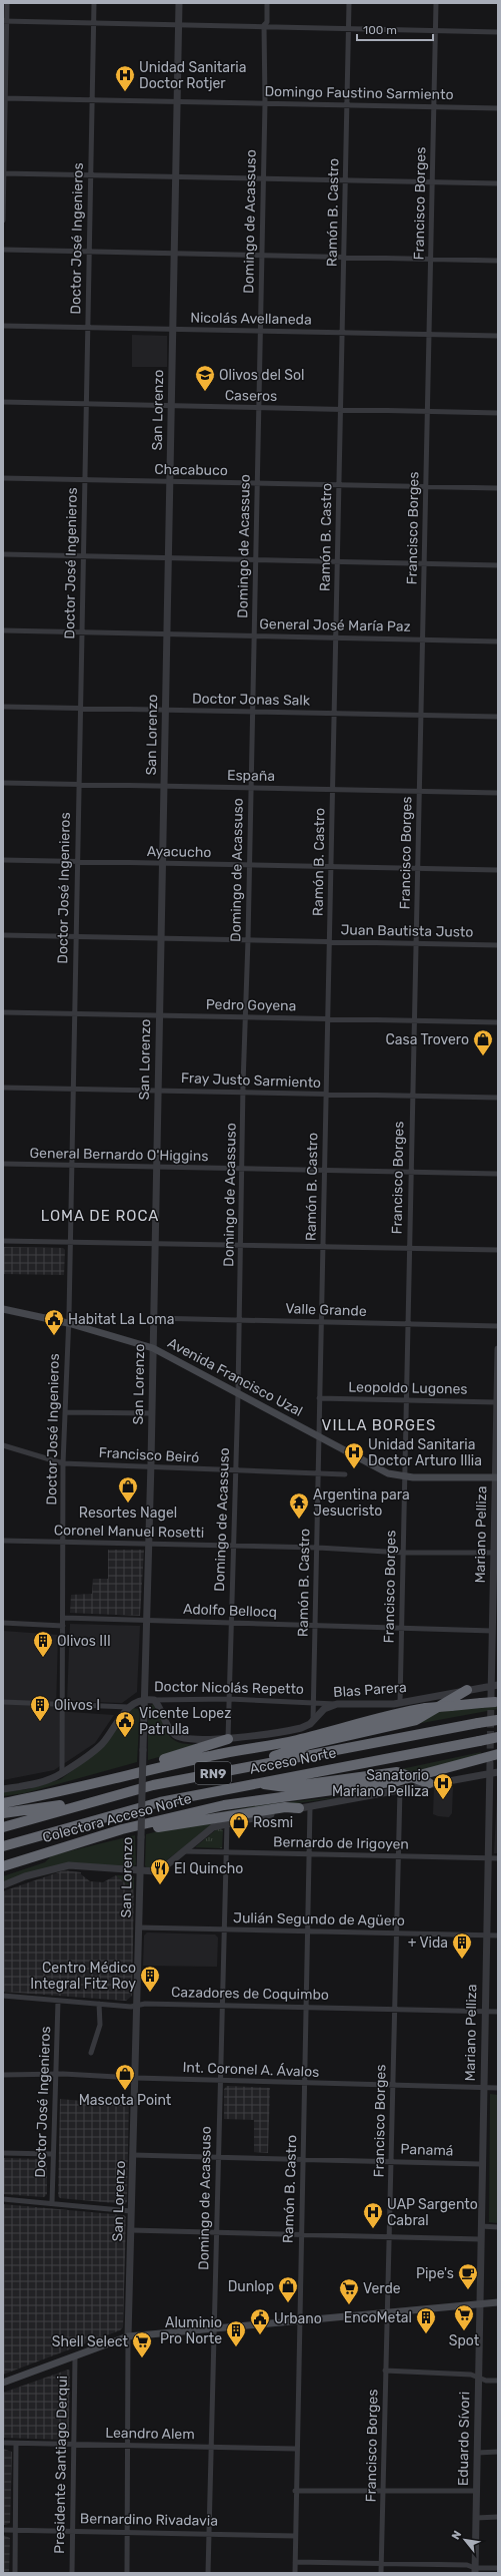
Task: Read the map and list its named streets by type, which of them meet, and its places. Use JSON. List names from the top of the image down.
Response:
{
  "streets": {
    "highway": ["Acceso Norte", "RN9", "Colectora Acceso Norte"],
    "main road": ["Avenida Francisco Uzal"],
    "street": [
      "Domingo Faustino Sarmiento",
      "Francisco Borges",
      "Ramón B. Castro",
      "Domingo de Acassuso",
      "Doctor José Ingenieros",
      "Nicolás Avellaneda",
      "Caseros",
      "San Lorenzo",
      "Chacabuco",
      "General José María Paz",
      "Doctor Jonas Salk",
      "España",
      "Ayacucho",
      "Juan Bautista Justo",
      "Pedro Goyena",
      "Fray Justo Sarmiento",
      "General Bernardo O'Higgins",
      "Valle Grande",
      "Leopoldo Lugones",
      "Francisco Beiró",
      "Coronel Manuel Rosetti",
      "Mariano Pelliza",
      "Adolfo Bellocq",
      "Doctor Nicolás Repetto",
      "Blas Parera",
      "Bernardo de Irigoyen",
      "Julián Segundo de Agüero",
      "Cazadores de Coquimbo",
      "Int. Coronel A. Ávalos",
      "Panamá",
      "Leandro Alem",
      "Eduardo Sívori",
      "Presidente Santiago Derqui",
      "Bernardino Rivadavia"
    ]
  },
  "crossings": [
    ["Domingo Faustino Sarmiento", "Francisco Borges"],
    ["Domingo Faustino Sarmiento", "Ramón B. Castro"],
    ["Domingo Faustino Sarmiento", "Domingo de Acassuso"],
    ["Domingo Faustino Sarmiento", "Doctor José Ingenieros"],
    ["Domingo Faustino Sarmiento", "San Lorenzo"],
    ["Francisco Borges", "Nicolás Avellaneda"],
    ["Francisco Borges", "Caseros"],
    ["Francisco Borges", "Chacabuco"],
    ["Francisco Borges", "General José María Paz"],
    ["Francisco Borges", "Doctor Jonas Salk"],
    ["Francisco Borges", "España"],
    ["Francisco Borges", "Ayacucho"],
    ["Francisco Borges", "Juan Bautista Justo"],
    ["Francisco Borges", "Pedro Goyena"],
    ["Francisco Borges", "Fray Justo Sarmiento"],
    ["Francisco Borges", "General Bernardo O'Higgins"],
    ["Francisco Borges", "Valle Grande"],
    ["Francisco Borges", "Avenida Francisco Uzal"],
    ["Francisco Borges", "Leopoldo Lugones"],
    ["Francisco Borges", "Coronel Manuel Rosetti"],
    ["Francisco Borges", "Adolfo Bellocq"],
    ["Francisco Borges", "Blas Parera"],
    ["Francisco Borges", "Colectora Acceso Norte"],
    ["Francisco Borges", "Bernardo de Irigoyen"],
    ["Francisco Borges", "Julián Segundo de Agüero"],
    ["Francisco Borges", "Cazadores de Coquimbo"],
    ["Francisco Borges", "Int. Coronel A. Ávalos"],
    ["Francisco Borges", "Panamá"],
    ["Ramón B. Castro", "Nicolás Avellaneda"],
    ["Ramón B. Castro", "Caseros"],
    ["Ramón B. Castro", "Chacabuco"],
    ["Ramón B. Castro", "General José María Paz"],
    ["Ramón B. Castro", "Doctor Jonas Salk"],
    ["Ramón B. Castro", "España"],
    ["Ramón B. Castro", "Ayacucho"],
    ["Ramón B. Castro", "Juan Bautista Justo"],
    ["Ramón B. Castro", "Pedro Goyena"],
    ["Ramón B. Castro", "Fray Justo Sarmiento"],
    ["Ramón B. Castro", "General Bernardo O'Higgins"],
    ["Ramón B. Castro", "Valle Grande"],
    ["Ramón B. Castro", "Avenida Francisco Uzal"],
    ["Ramón B. Castro", "Leopoldo Lugones"],
    ["Ramón B. Castro", "Francisco Beiró"],
    ["Ramón B. Castro", "Coronel Manuel Rosetti"],
    ["Ramón B. Castro", "Adolfo Bellocq"],
    ["Ramón B. Castro", "Doctor Nicolás Repetto"],
    ["Ramón B. Castro", "Blas Parera"],
    ["Ramón B. Castro", "Bernardo de Irigoyen"],
    ["Ramón B. Castro", "Julián Segundo de Agüero"],
    ["Ramón B. Castro", "Cazadores de Coquimbo"],
    ["Ramón B. Castro", "Int. Coronel A. Ávalos"],
    ["Ramón B. Castro", "Panamá"],
    ["Ramón B. Castro", "Leandro Alem"],
    ["Ramón B. Castro", "Bernardino Rivadavia"],
    ["Domingo de Acassuso", "Nicolás Avellaneda"],
    ["Domingo de Acassuso", "Caseros"],
    ["Domingo de Acassuso", "Chacabuco"],
    ["Domingo de Acassuso", "General José María Paz"],
    ["Domingo de Acassuso", "Doctor Jonas Salk"],
    ["Domingo de Acassuso", "España"],
    ["Domingo de Acassuso", "Ayacucho"],
    ["Domingo de Acassuso", "Juan Bautista Justo"],
    ["Domingo de Acassuso", "Pedro Goyena"],
    ["Domingo de Acassuso", "Fray Justo Sarmiento"],
    ["Domingo de Acassuso", "General Bernardo O'Higgins"],
    ["Domingo de Acassuso", "Valle Grande"],
    ["Domingo de Acassuso", "Avenida Francisco Uzal"],
    ["Domingo de Acassuso", "Francisco Beiró"],
    ["Domingo de Acassuso", "Coronel Manuel Rosetti"],
    ["Domingo de Acassuso", "Adolfo Bellocq"],
    ["Domingo de Acassuso", "Doctor Nicolás Repetto"],
    ["Domingo de Acassuso", "Blas Parera"],
    ["Domingo de Acassuso", "Bernardo de Irigoyen"],
    ["Domingo de Acassuso", "Julián Segundo de Agüero"],
    ["Domingo de Acassuso", "Cazadores de Coquimbo"],
    ["Domingo de Acassuso", "Int. Coronel A. Ávalos"],
    ["Domingo de Acassuso", "Panamá"],
    ["Domingo de Acassuso", "Leandro Alem"],
    ["Domingo de Acassuso", "Bernardino Rivadavia"],
    ["Doctor José Ingenieros", "Nicolás Avellaneda"],
    ["Doctor José Ingenieros", "Caseros"],
    ["Doctor José Ingenieros", "Chacabuco"],
    ["Doctor José Ingenieros", "General José María Paz"],
    ["Doctor José Ingenieros", "Doctor Jonas Salk"],
    ["Doctor José Ingenieros", "España"],
    ["Doctor José Ingenieros", "Ayacucho"],
    ["Doctor José Ingenieros", "Juan Bautista Justo"],
    ["Doctor José Ingenieros", "Pedro Goyena"],
    ["Doctor José Ingenieros", "Fray Justo Sarmiento"],
    ["Doctor José Ingenieros", "General Bernardo O'Higgins"],
    ["Doctor José Ingenieros", "Avenida Francisco Uzal"],
    ["Doctor José Ingenieros", "Francisco Beiró"],
    ["Doctor José Ingenieros", "Coronel Manuel Rosetti"],
    ["Doctor José Ingenieros", "Adolfo Bellocq"],
    ["Doctor José Ingenieros", "Doctor Nicolás Repetto"],
    ["Doctor José Ingenieros", "Cazadores de Coquimbo"],
    ["Doctor José Ingenieros", "Int. Coronel A. Ávalos"],
    ["Nicolás Avellaneda", "San Lorenzo"],
    ["Caseros", "San Lorenzo"],
    ["San Lorenzo", "Chacabuco"],
    ["San Lorenzo", "General José María Paz"],
    ["San Lorenzo", "Doctor Jonas Salk"],
    ["San Lorenzo", "España"],
    ["San Lorenzo", "Ayacucho"],
    ["San Lorenzo", "Juan Bautista Justo"],
    ["San Lorenzo", "Pedro Goyena"],
    ["San Lorenzo", "Fray Justo Sarmiento"],
    ["San Lorenzo", "General Bernardo O'Higgins"],
    ["San Lorenzo", "Valle Grande"],
    ["San Lorenzo", "Avenida Francisco Uzal"],
    ["San Lorenzo", "Francisco Beiró"],
    ["San Lorenzo", "Coronel Manuel Rosetti"],
    ["San Lorenzo", "Adolfo Bellocq"],
    ["San Lorenzo", "Doctor Nicolás Repetto"],
    ["San Lorenzo", "Julián Segundo de Agüero"],
    ["San Lorenzo", "Cazadores de Coquimbo"],
    ["San Lorenzo", "Int. Coronel A. Ávalos"],
    ["San Lorenzo", "Panamá"],
    ["San Lorenzo", "Leandro Alem"],
    ["San Lorenzo", "Bernardino Rivadavia"],
    ["Avenida Francisco Uzal", "Mariano Pelliza"],
    ["Leopoldo Lugones", "Mariano Pelliza"],
    ["Coronel Manuel Rosetti", "Mariano Pelliza"],
    ["Mariano Pelliza", "Adolfo Bellocq"],
    ["Mariano Pelliza", "Blas Parera"],
    ["Mariano Pelliza", "Bernardo de Irigoyen"],
    ["Mariano Pelliza", "Julián Segundo de Agüero"],
    ["Mariano Pelliza", "Cazadores de Coquimbo"],
    ["Mariano Pelliza", "Int. Coronel A. Ávalos"],
    ["Mariano Pelliza", "Panamá"],
    ["Mariano Pelliza", "Eduardo Sívori"],
    ["Doctor Nicolás Repetto", "Blas Parera"],
    ["Leandro Alem", "Presidente Santiago Derqui"],
    ["Presidente Santiago Derqui", "Bernardino Rivadavia"]
  ],
  "districts": ["LOMA DE ROCA", "VILLA BORGES"],
  "places": {
    "hospital": [
      "Unidad Sanitaria Doctor Rotjer",
      "Unidad Sanitaria Doctor Arturo Illia",
      "Sanatorio Mariano Pelliza",
      "UAP Sargento Cabral"
    ],
    "school or university": ["Olivos del Sol"],
    "shop": [
      "Casa Trovero",
      "Resortes Nagel",
      "Rosmi",
      "Mascota Point",
      "Dunlop"
    ],
    "public building": ["Habitat La Loma", "Vicente Lopez Patrulla", "Urbano"],
    "temple": ["Argentina para Jesucristo"],
    "building": [
      "Olivos III",
      "Olivos I",
      "+ Vida",
      "Centro Médico Integral Fitz Roy",
      "EncoMetal",
      "Aluminio Pro Norte"
    ],
    "restaurant": ["El Quincho"],
    "cafe": ["Pipe's"],
    "supermarket": ["Verde", "Spot", "Shell Select"]
  },
  "scale_bar": "100 m",
  "north": "top left"
}
